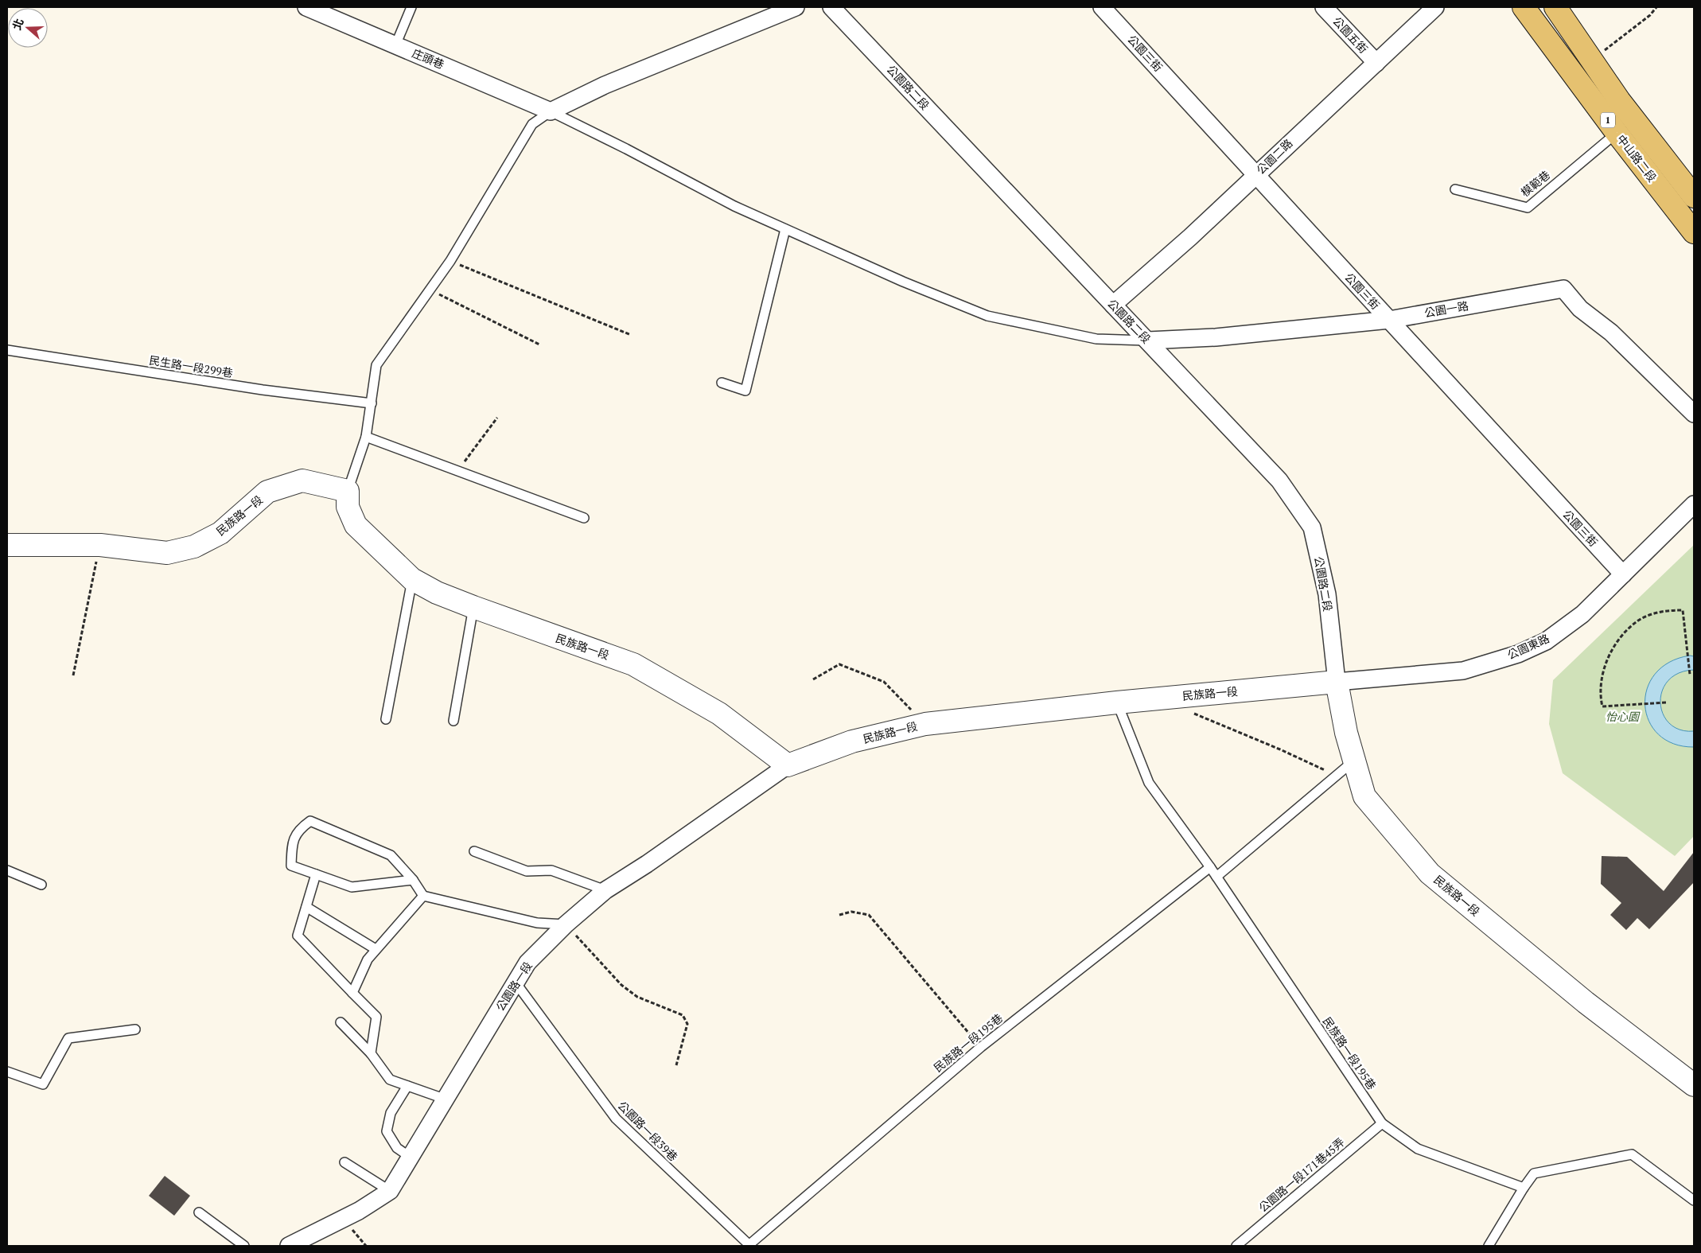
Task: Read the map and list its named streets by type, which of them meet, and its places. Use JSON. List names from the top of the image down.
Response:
{
  "streets": {
    "main road": ["1", "中山路二段"],
    "street": [
      "公園五街",
      "公園三街",
      "庄頭巷",
      "公園路二段",
      "公園二路",
      "公園一路",
      "民族路一段",
      "公園東路",
      "公園路一段"
    ],
    "lane": [
      "模範巷",
      "民生路一段299巷",
      "民族路一段195巷",
      "公園路一段39巷",
      "公園路一段171巷45弄"
    ]
  },
  "crossings": [
    ["公園五街", "公園二路"],
    ["公園三街", "公園二路"],
    ["公園三街", "公園一路"],
    ["公園三街", "公園東路"],
    ["公園路二段", "公園二路"],
    ["公園路二段", "公園一路"],
    ["公園路二段", "民族路一段"],
    ["公園路二段", "公園東路"],
    ["中山路二段", "模範巷"],
    ["民族路一段", "公園東路"],
    ["民族路一段", "公園路一段"],
    ["民族路一段", "民族路一段195巷"],
    ["公園路一段", "公園路一段39巷"],
    ["民族路一段195巷", "公園路一段39巷"],
    ["民族路一段195巷", "公園路一段171巷45弄"]
  ],
  "parks": ["怡心園"],
  "north": "left"
}
